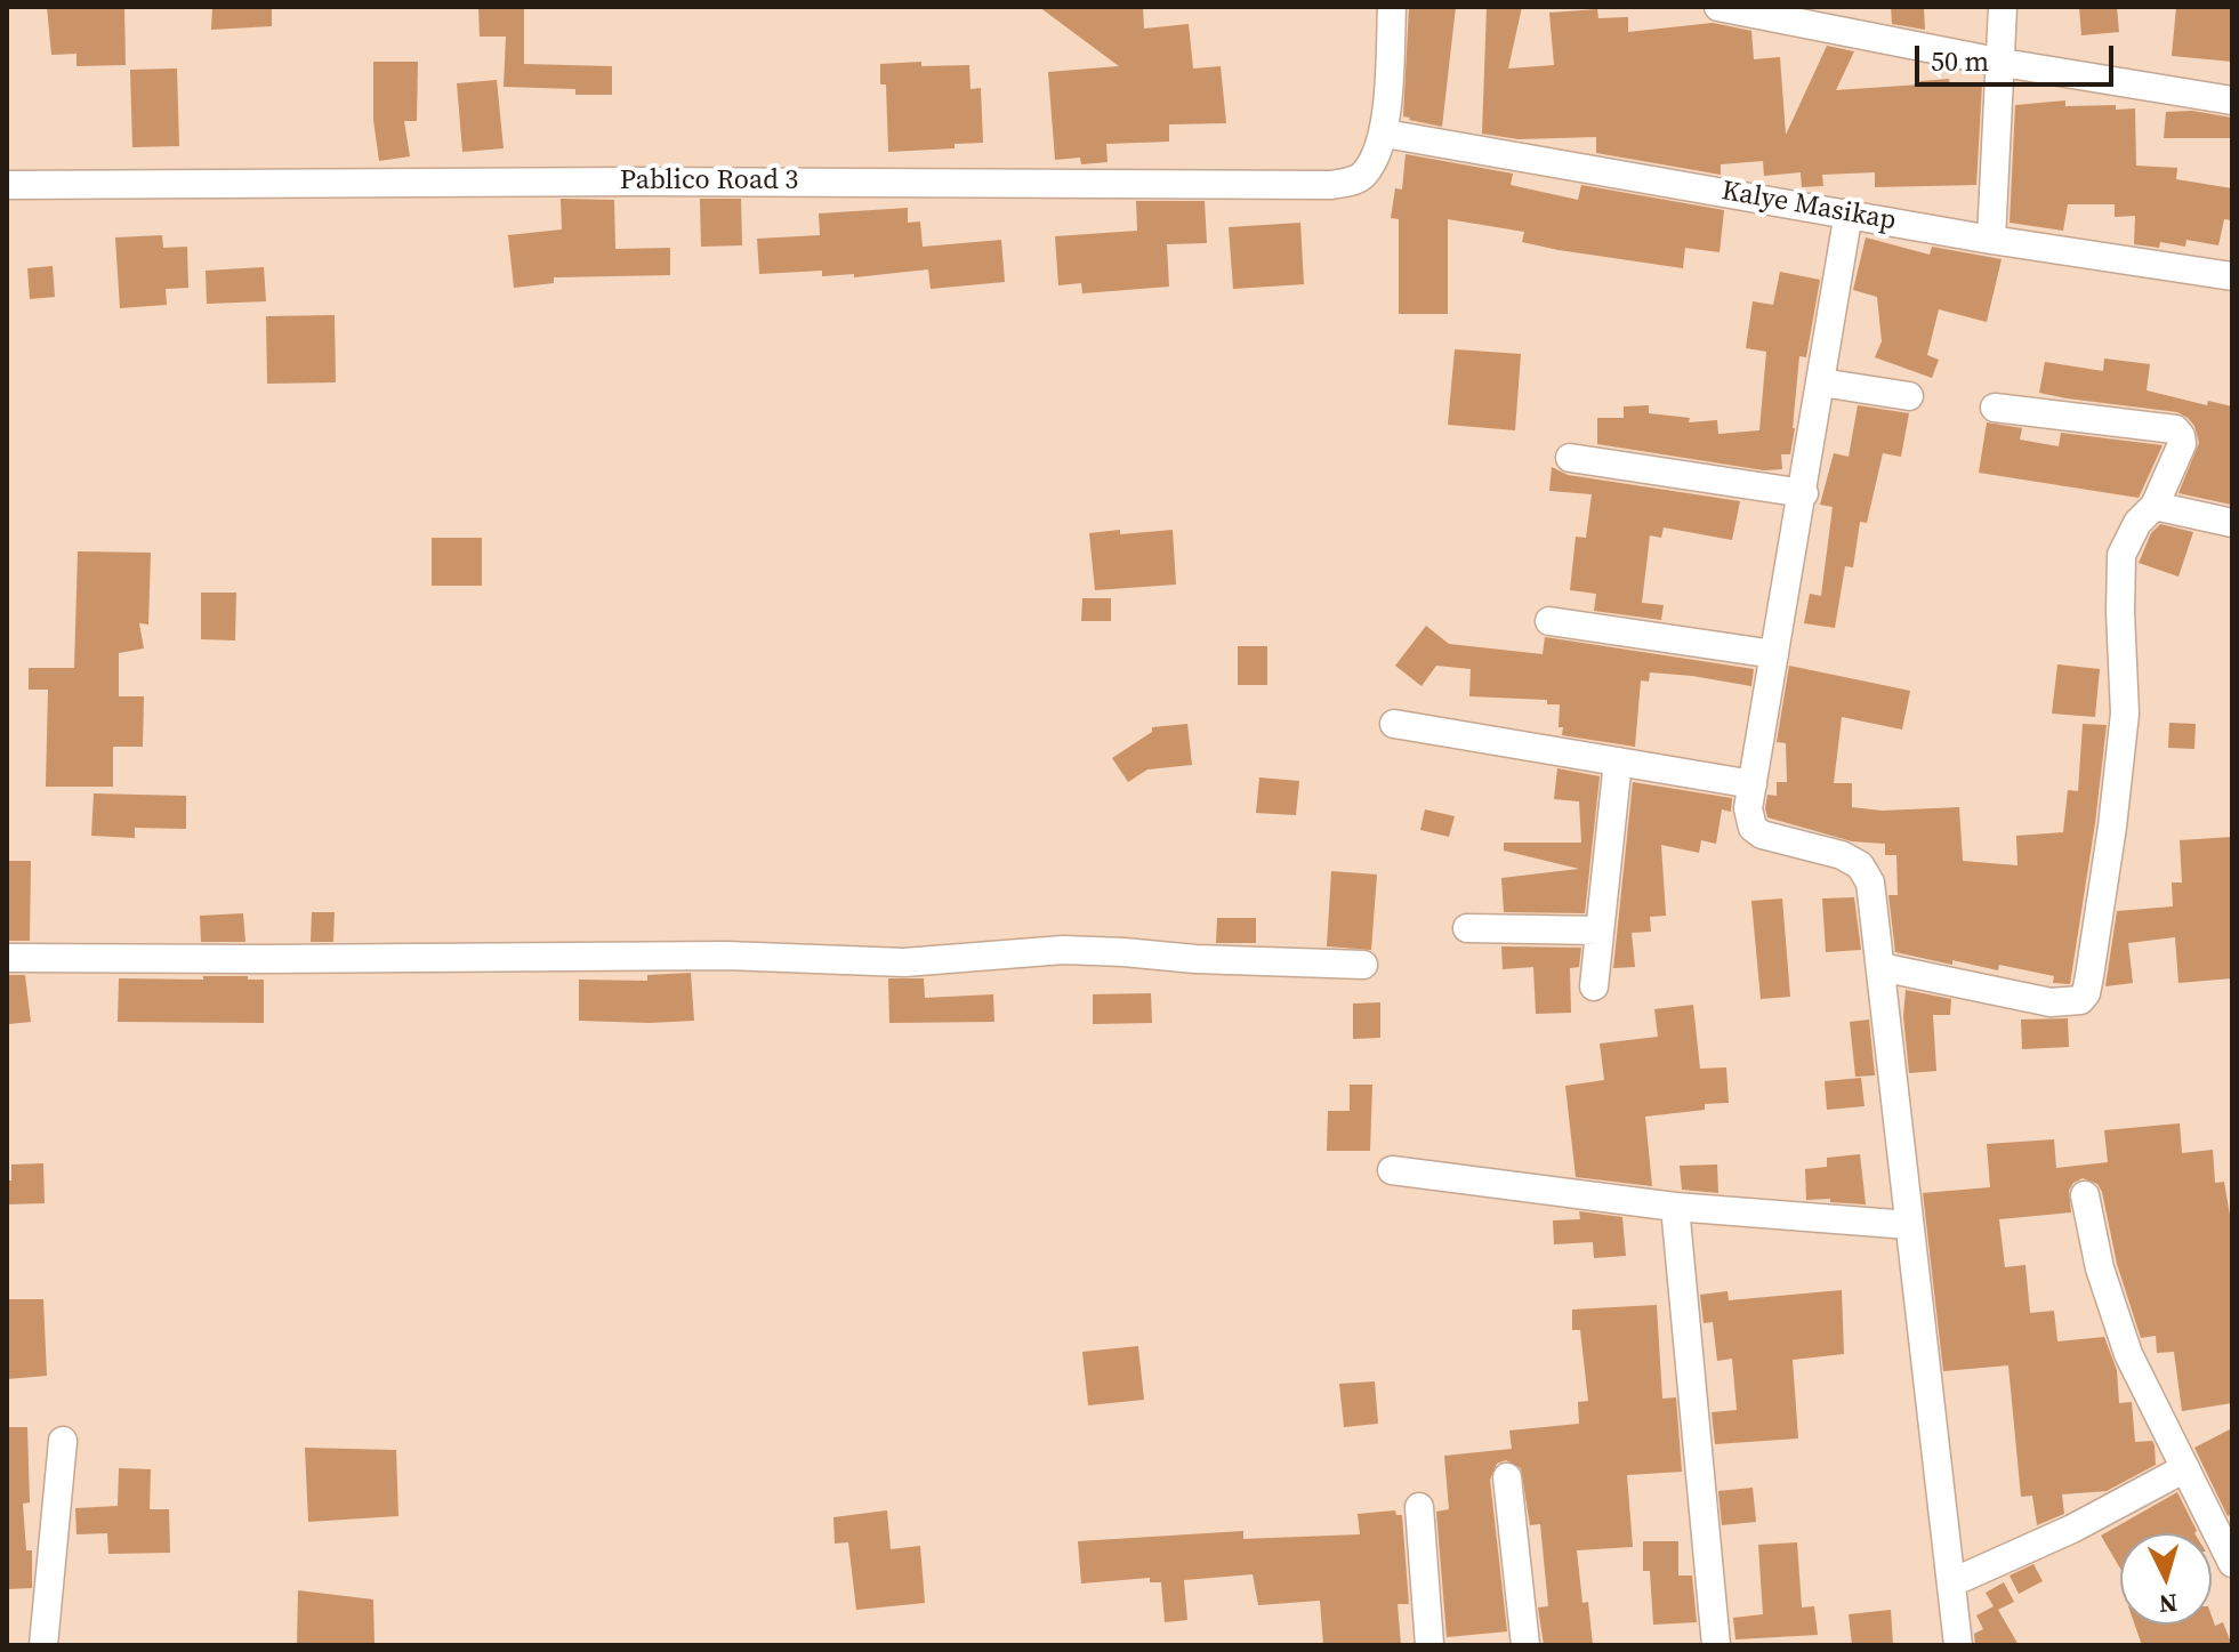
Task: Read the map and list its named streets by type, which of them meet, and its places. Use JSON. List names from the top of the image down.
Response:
{
  "streets": {
    "street": ["Pablico Road 3", "Kalye Masikap"]
  },
  "crossings": [
    ["Pablico Road 3", "Kalye Masikap"]
  ],
  "scale_bar": "50 m",
  "north": "bottom"
}
